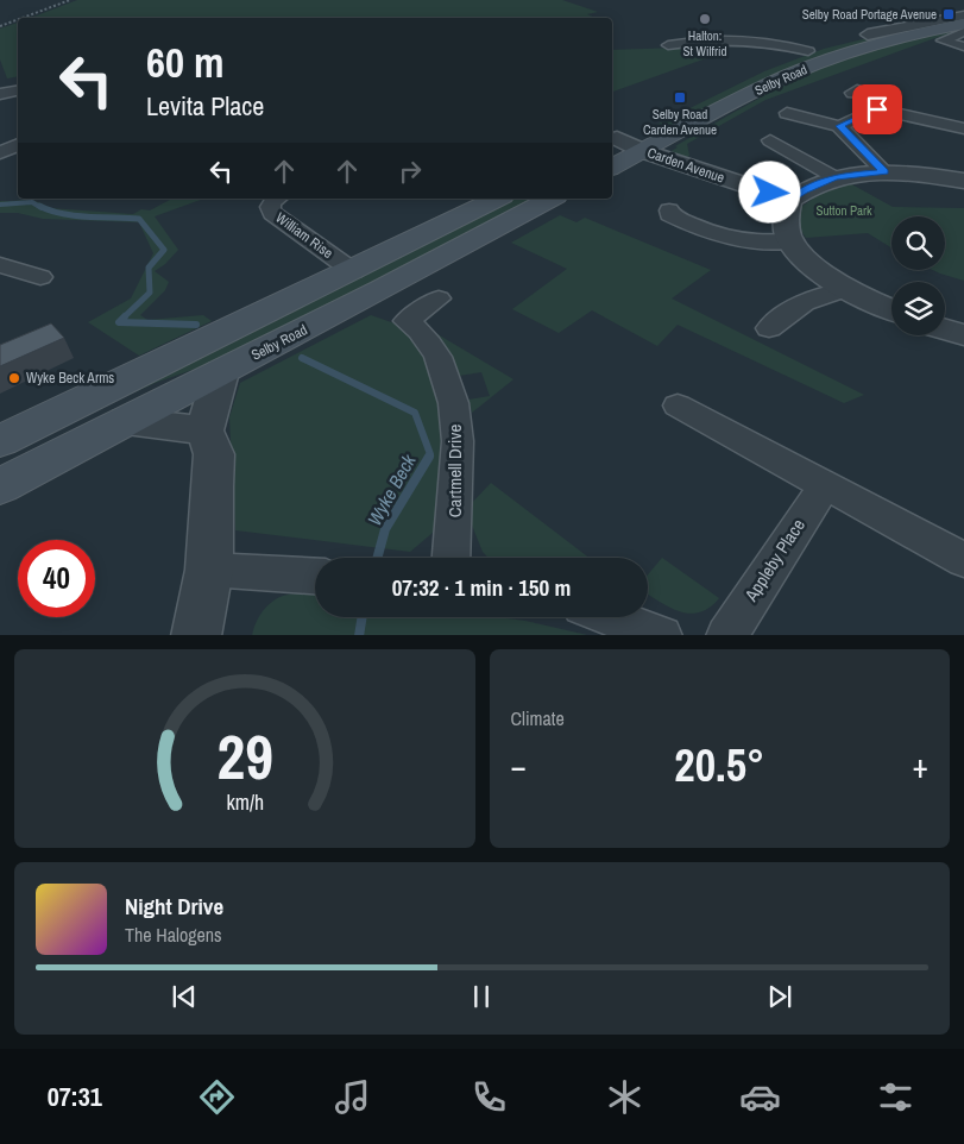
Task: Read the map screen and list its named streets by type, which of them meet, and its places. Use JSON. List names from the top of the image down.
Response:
{
  "streets": {
    "main road": ["Selby Road"],
    "street": [
      "Carden Avenue",
      "William Rise",
      "Cartmell Drive",
      "Appleby Place"
    ]
  },
  "crossings": [
    ["Selby Road", "Carden Avenue"]
  ],
  "water": ["Wyke Beck"],
  "parks": ["Sutton Park"],
  "places": {
    "transit": ["Selby Road Portage Avenue", "Selby Road Carden Avenue"],
    "other": ["Halton: St Wilfrid", "Wyke Beck Arms"]
  },
  "page": {
    "turn": ["60 m", "Levita Place"],
    "limit": "40",
    "trip": "07:32 · 1 min · 150 m",
    "tile": "Climate",
    "heat": ["−", "20.5°", "+"],
    "song": ["Night Drive", "The Halogens"],
    "tabs": "07:31",
    "gauge": ["29", "km/h"]
  }
}
